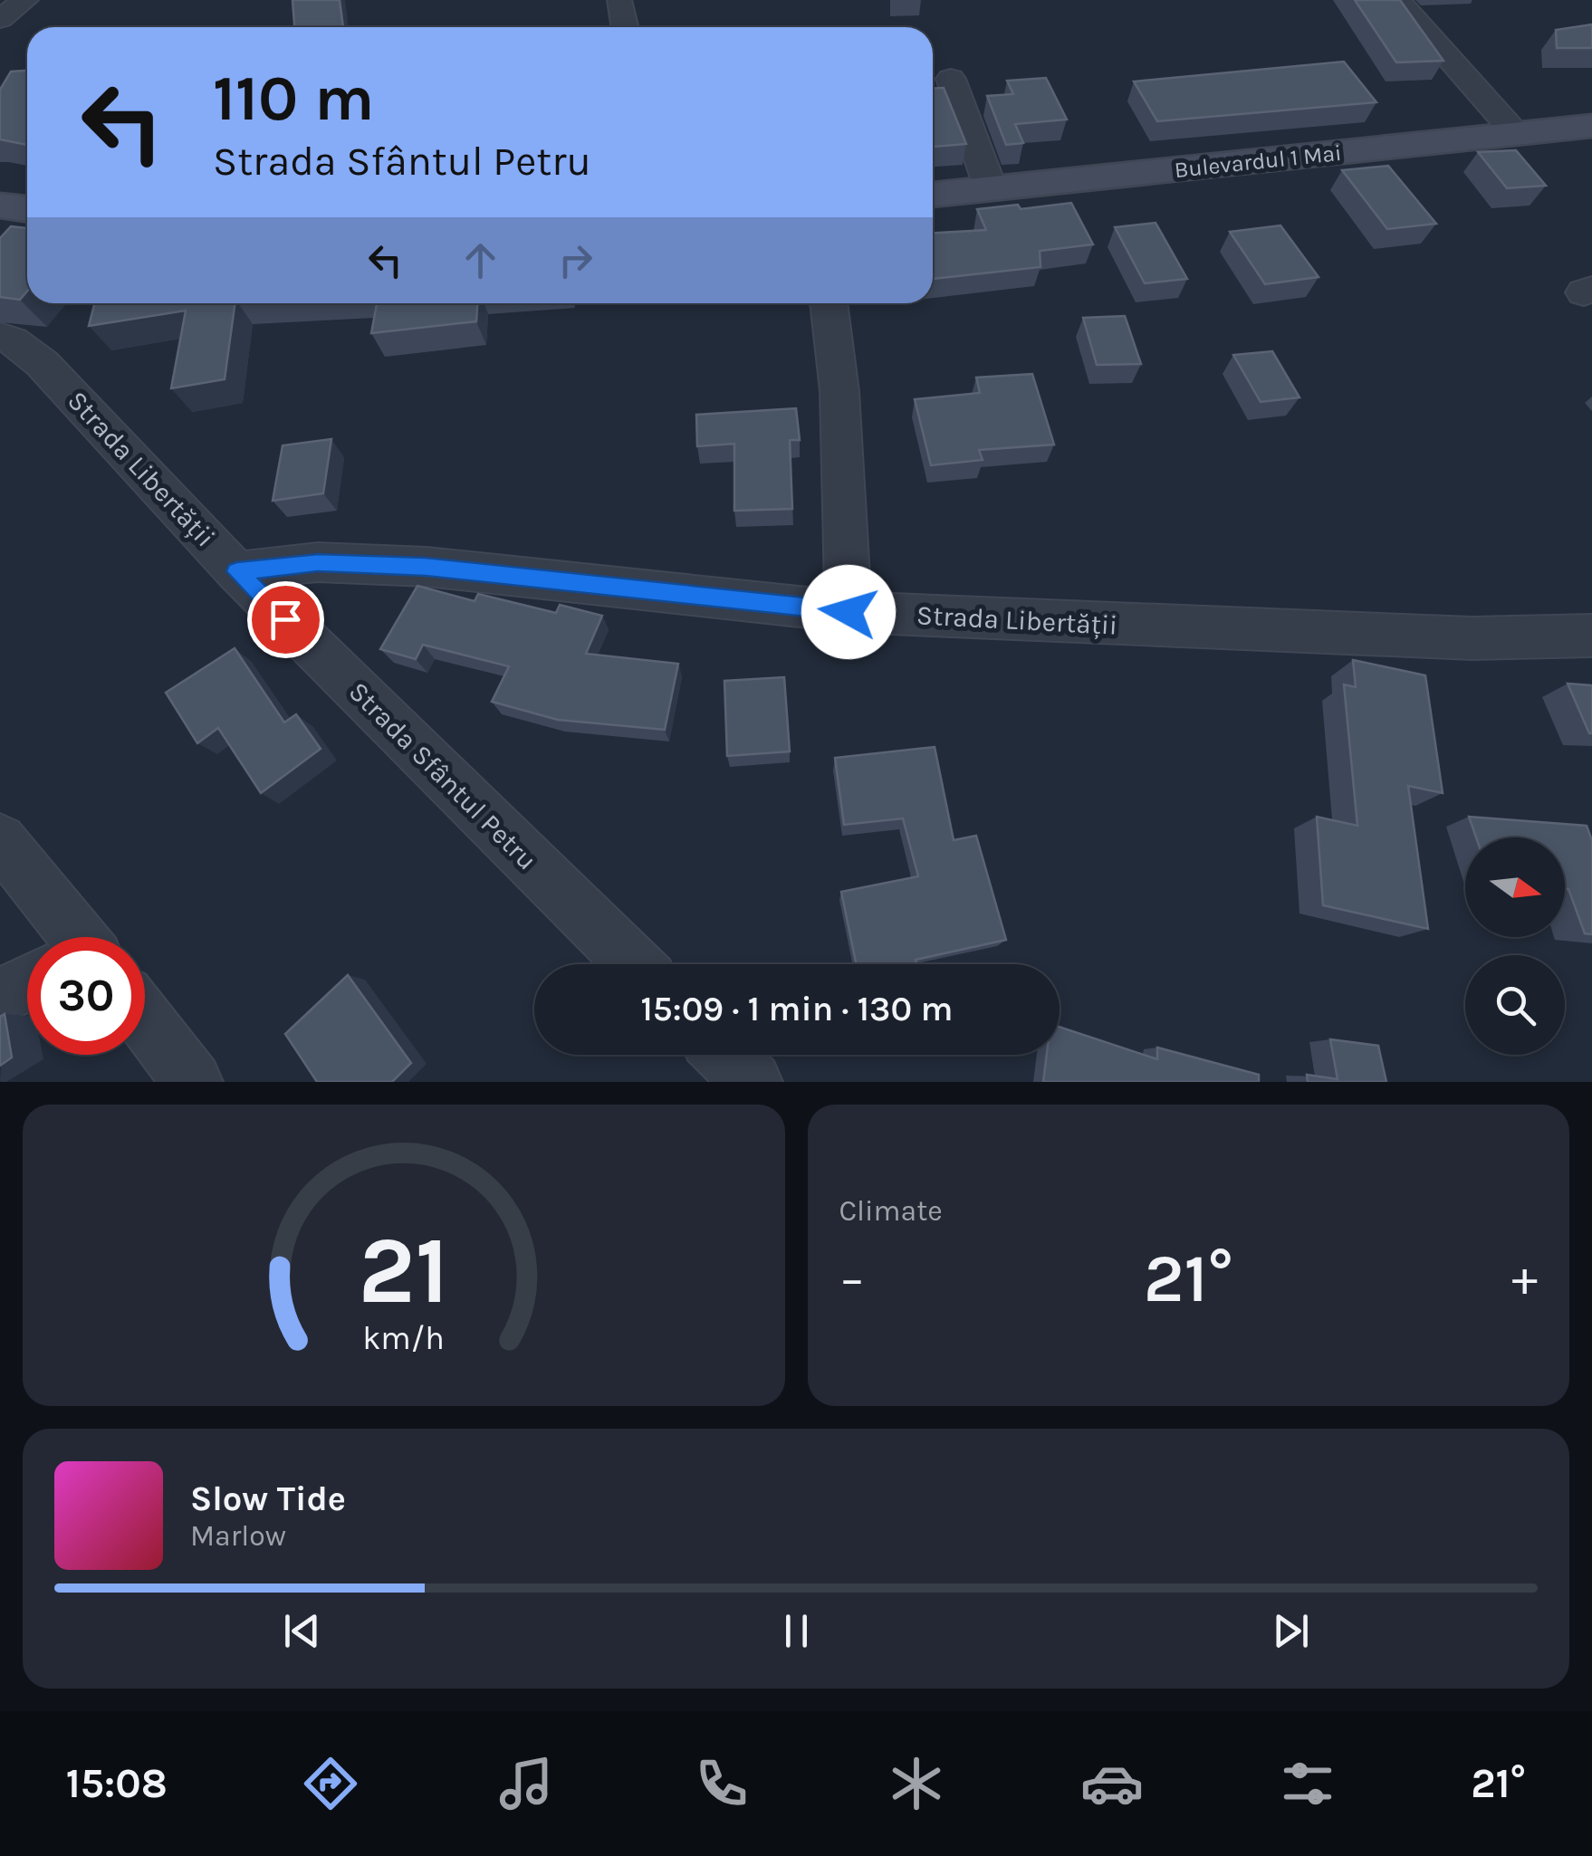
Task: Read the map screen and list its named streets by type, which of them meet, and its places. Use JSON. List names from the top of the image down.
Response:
{
  "streets": {
    "main road": ["Bulevardul 1 Mai"],
    "street": ["Strada Libertății", "Strada Sfântul Petru"]
  },
  "crossings": [
    ["Strada Libertății", "Strada Sfântul Petru"]
  ],
  "north": "right",
  "page": {
    "turn": ["110 m", "Strada Sfântul Petru"],
    "limit": "30",
    "trip": "15:09 · 1 min · 130 m",
    "tile": "Climate",
    "heat": ["−", "21°", "+"],
    "song": ["Slow Tide", "Marlow"],
    "tabs": ["15:08", "21°"],
    "gauge": ["21", "km/h"]
  }
}
